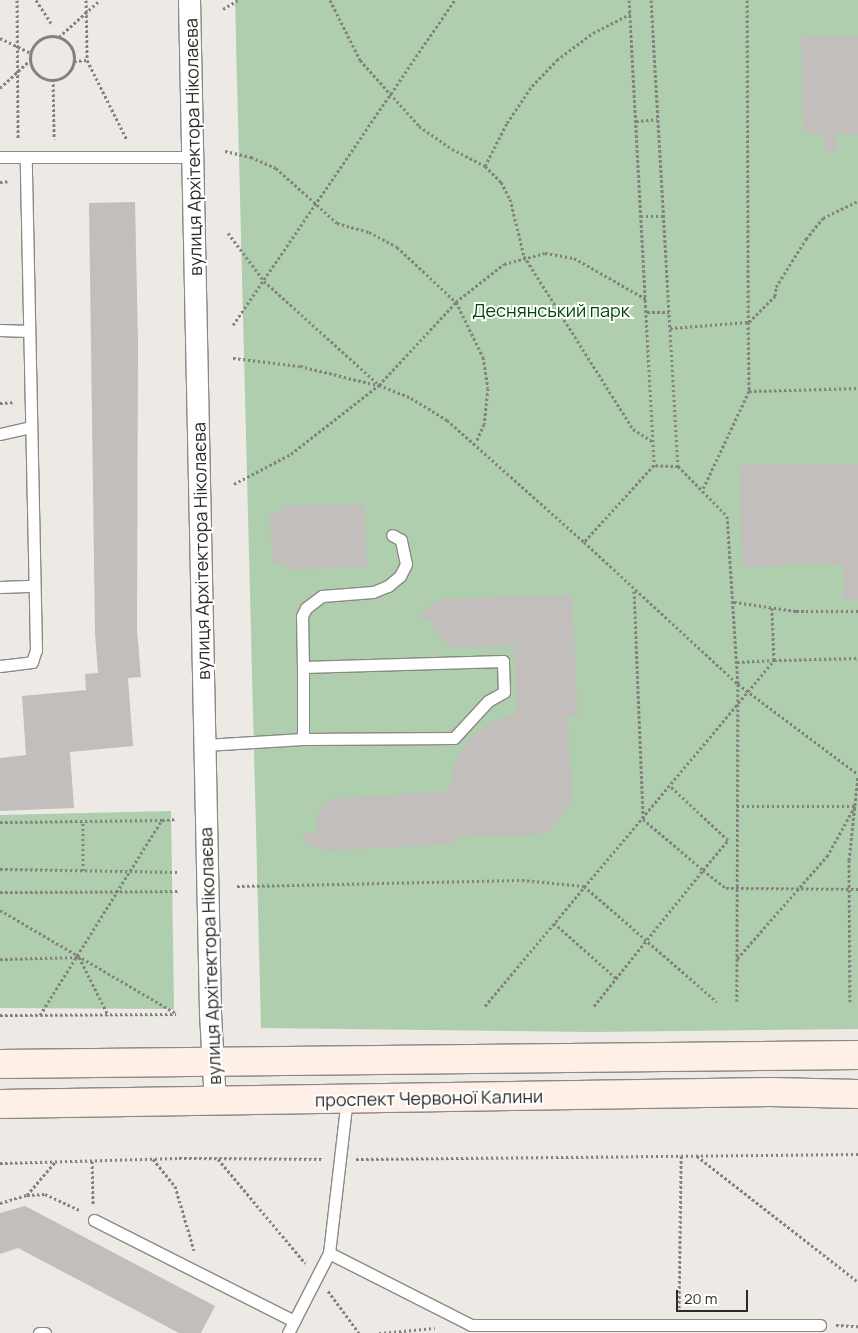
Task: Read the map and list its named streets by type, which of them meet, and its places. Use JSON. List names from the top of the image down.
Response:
{
  "streets": {
    "main road": ["проспект Червоної Калини"],
    "street": ["вулиця Архітектора Ніколаєва"]
  },
  "crossings": [
    ["вулиця Архітектора Ніколаєва", "проспект Червоної Калини"]
  ],
  "parks": ["Деснянський парк"],
  "scale_bar": "20 m"
}
